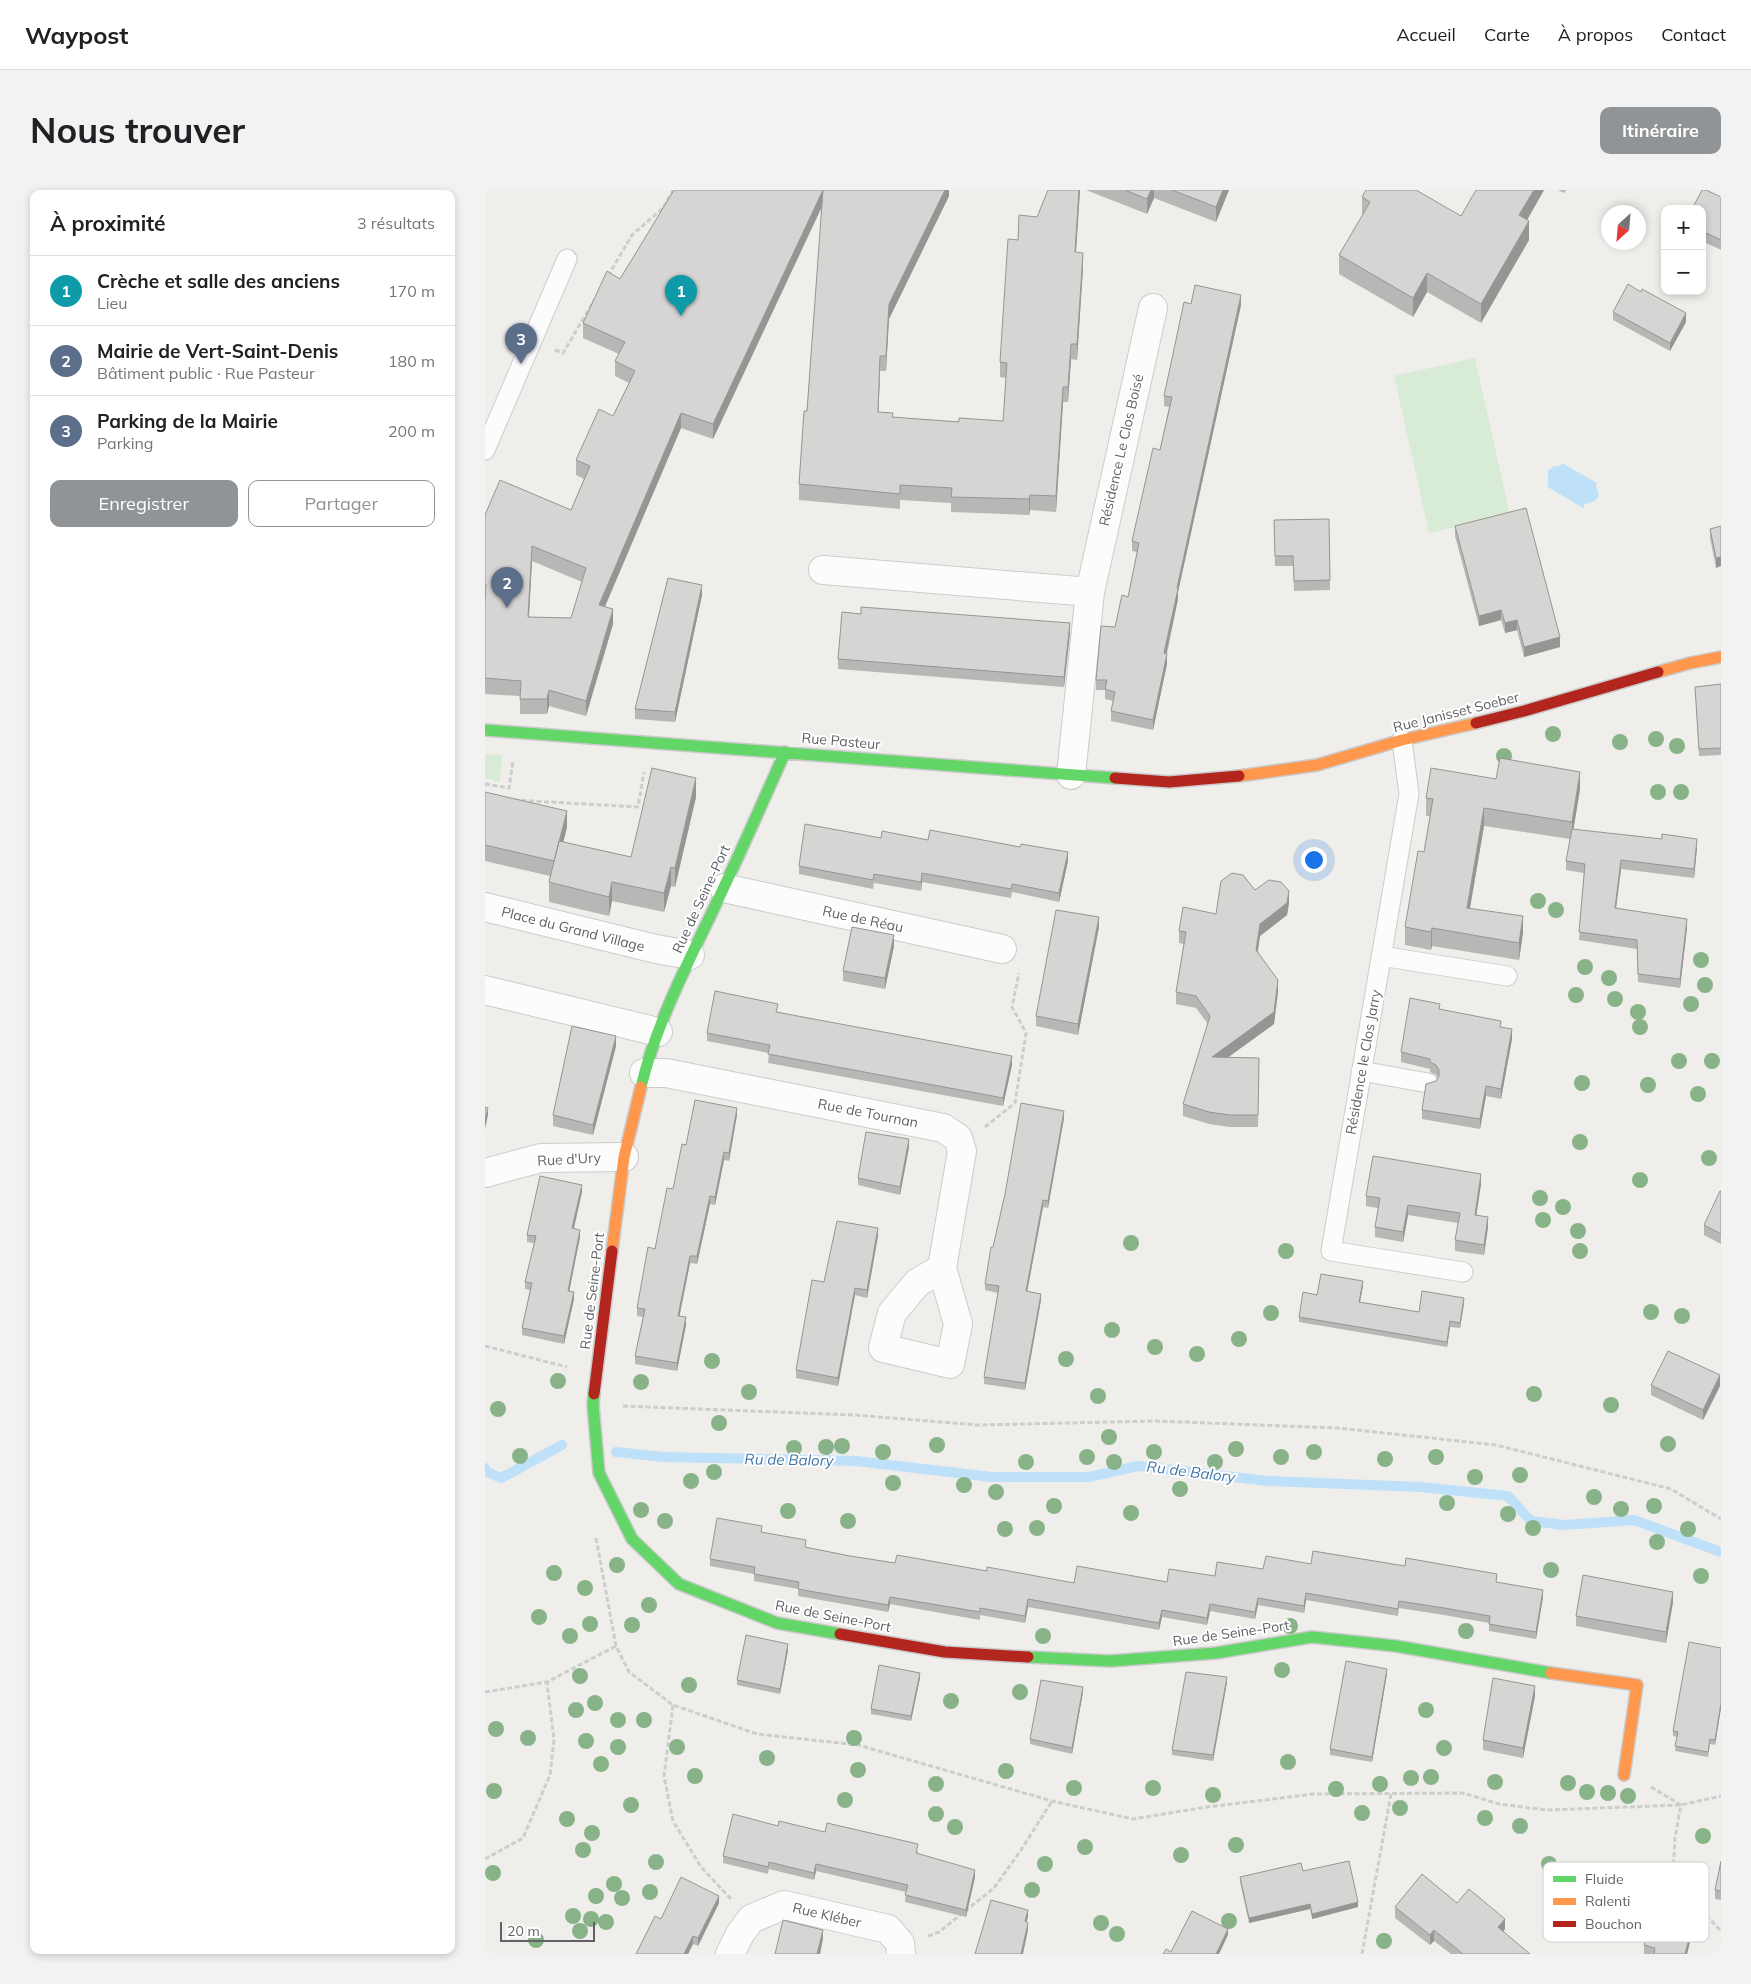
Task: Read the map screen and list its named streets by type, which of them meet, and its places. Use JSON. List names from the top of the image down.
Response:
{
  "streets": {
    "street": [
      "Résidence Le Clos Boisé",
      "Rue Janisset Soeber",
      "Rue Pasteur",
      "Rue de Seine-Port",
      "Rue de Réau",
      "Place du Grand Village",
      "Rue de Tournan",
      "Rue d'Ury",
      "Rue Kléber"
    ],
    "lane": ["Résidence le Clos Jarry"]
  },
  "crossings": [
    ["Résidence Le Clos Boisé", "Rue Pasteur"],
    ["Rue Janisset Soeber", "Rue Pasteur"],
    ["Rue Janisset Soeber", "Résidence le Clos Jarry"],
    ["Rue Pasteur", "Rue de Seine-Port"],
    ["Rue de Seine-Port", "Rue de Réau"],
    ["Rue de Seine-Port", "Place du Grand Village"],
    ["Rue de Seine-Port", "Rue de Tournan"],
    ["Rue de Seine-Port", "Rue d'Ury"]
  ],
  "water": ["Ru de Balory"],
  "legend": ["Fluide", "Ralenti", "Bouchon"],
  "scale_bar": "20 m",
  "north": "bottom left",
  "page": {
    "header": "Waypost",
    "nav": [
      "Accueil",
      "Carte",
      "À propos",
      "Contact"
    ],
    "buttons": [
      "Itinéraire",
      ["Enregistrer", "Partager"]
    ],
    "title": "Nous trouver",
    "heading": ["À proximité", "3 résultats"],
    "map_buttons": ["+", "−"],
    "list": [
      {
        "mark": "1",
        "name": "Crèche et salle des anciens",
        "note": "Lieu",
        "value": "170 m"
      },
      {
        "mark": "2",
        "name": "Mairie de Vert-Saint-Denis",
        "note": "Bâtiment public · Rue Pasteur",
        "value": "180 m"
      },
      {
        "mark": "3",
        "name": "Parking de la Mairie",
        "note": "Parking",
        "value": "200 m"
      }
    ],
    "pins": ["1", "3", "2"],
    "scale": "20 m"
  }
}
